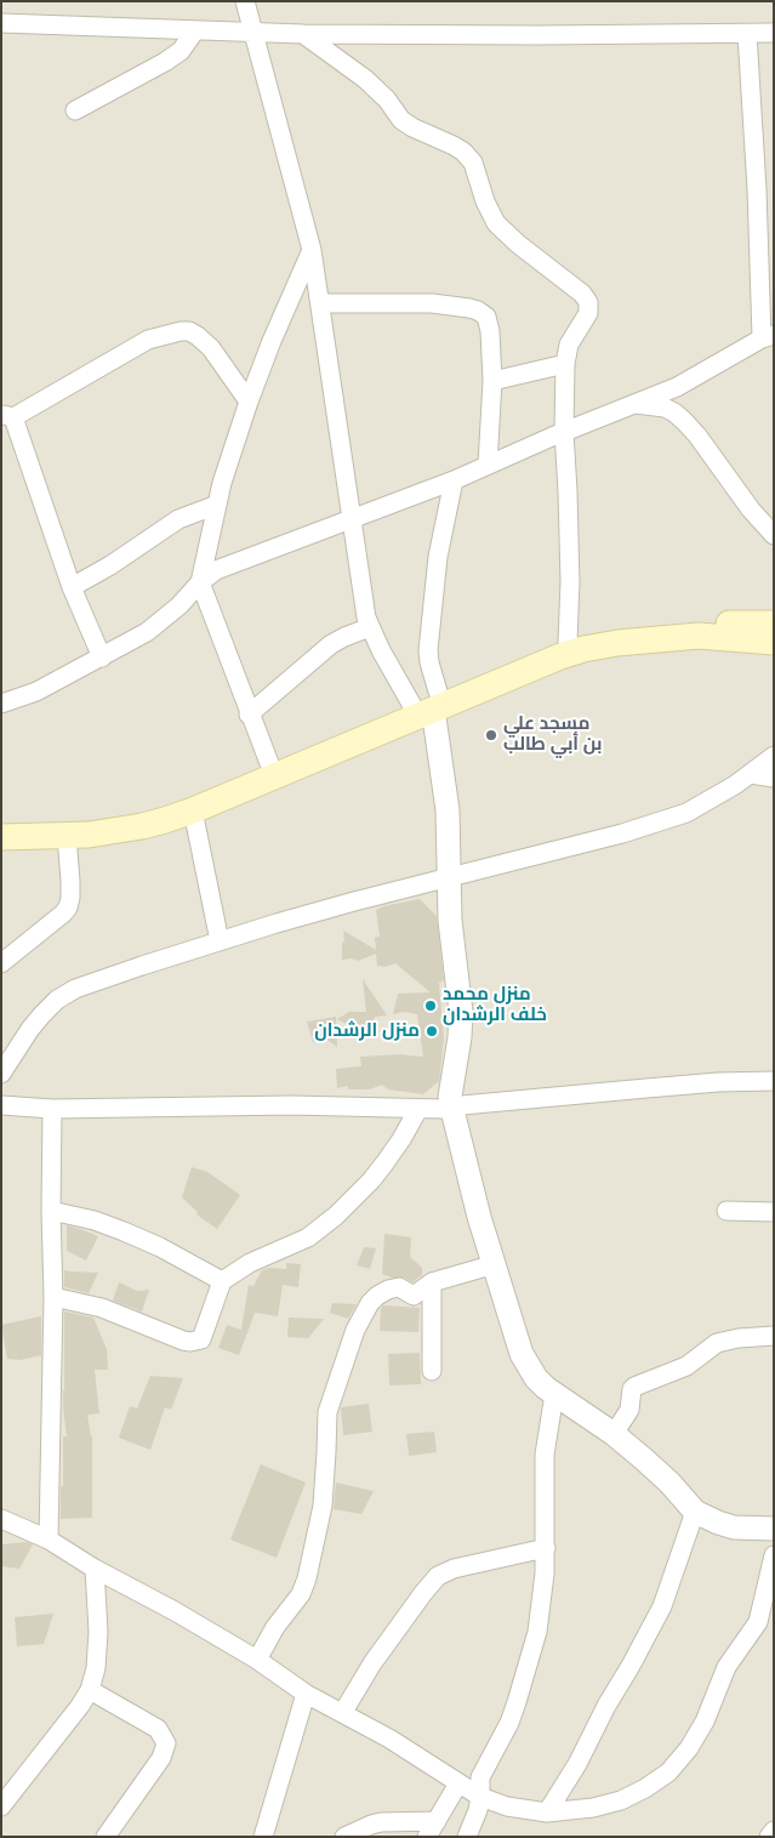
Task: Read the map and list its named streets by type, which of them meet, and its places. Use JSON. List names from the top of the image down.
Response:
{
  "places": ["مسجد علي بن أبي طالب", "منزل محمد خلف الرشدان", "منزل الرشدان"]
}
